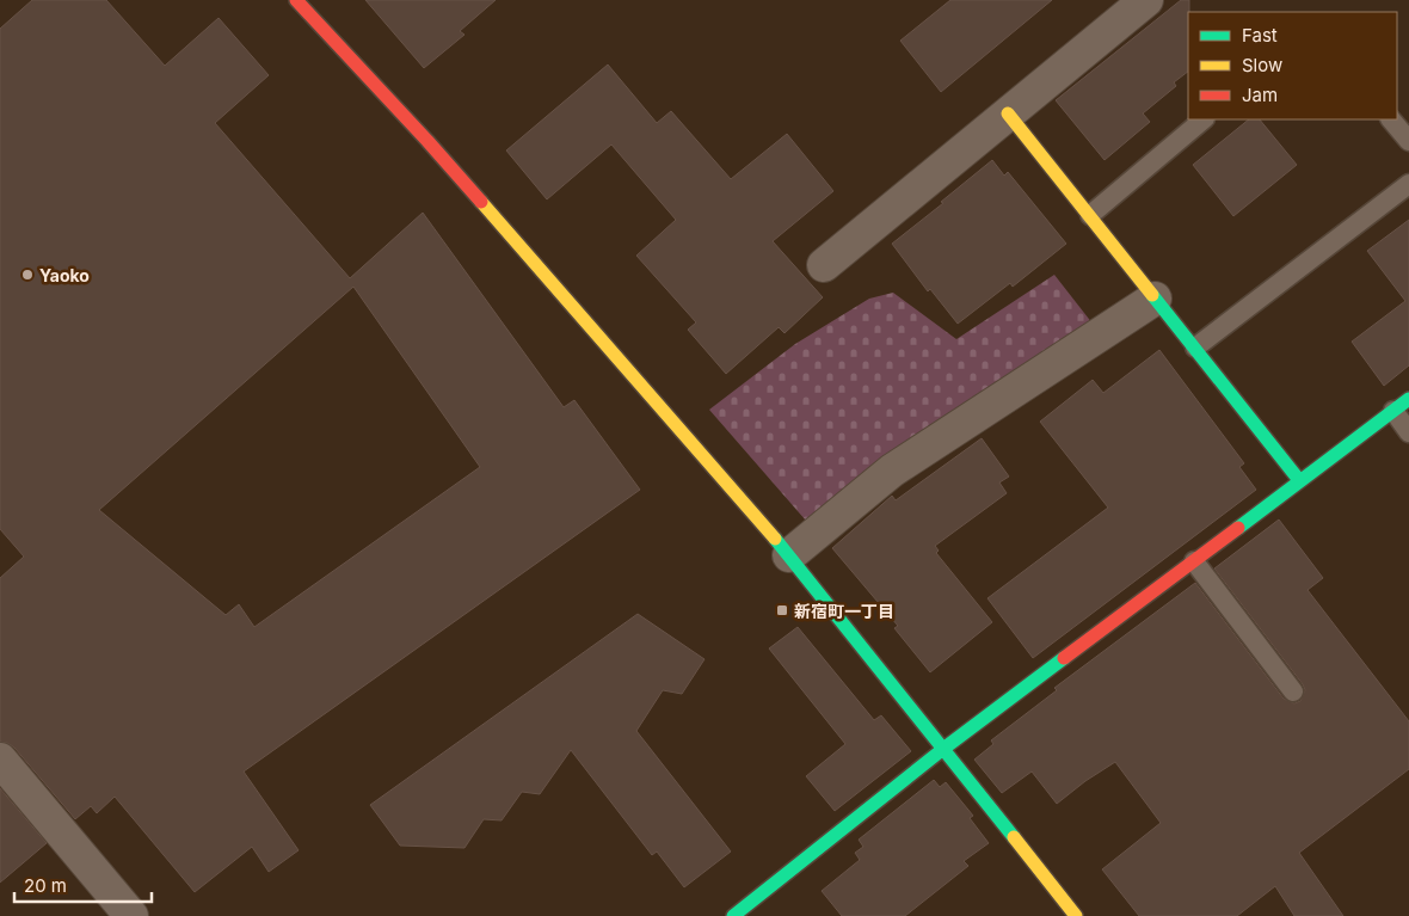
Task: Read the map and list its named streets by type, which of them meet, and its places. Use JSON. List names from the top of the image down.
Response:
{
  "places": {
    "other": ["Yaoko"],
    "transit": ["新宿町一丁目"]
  },
  "legend": ["Fast", "Slow", "Jam"],
  "scale_bar": "20 m"
}
